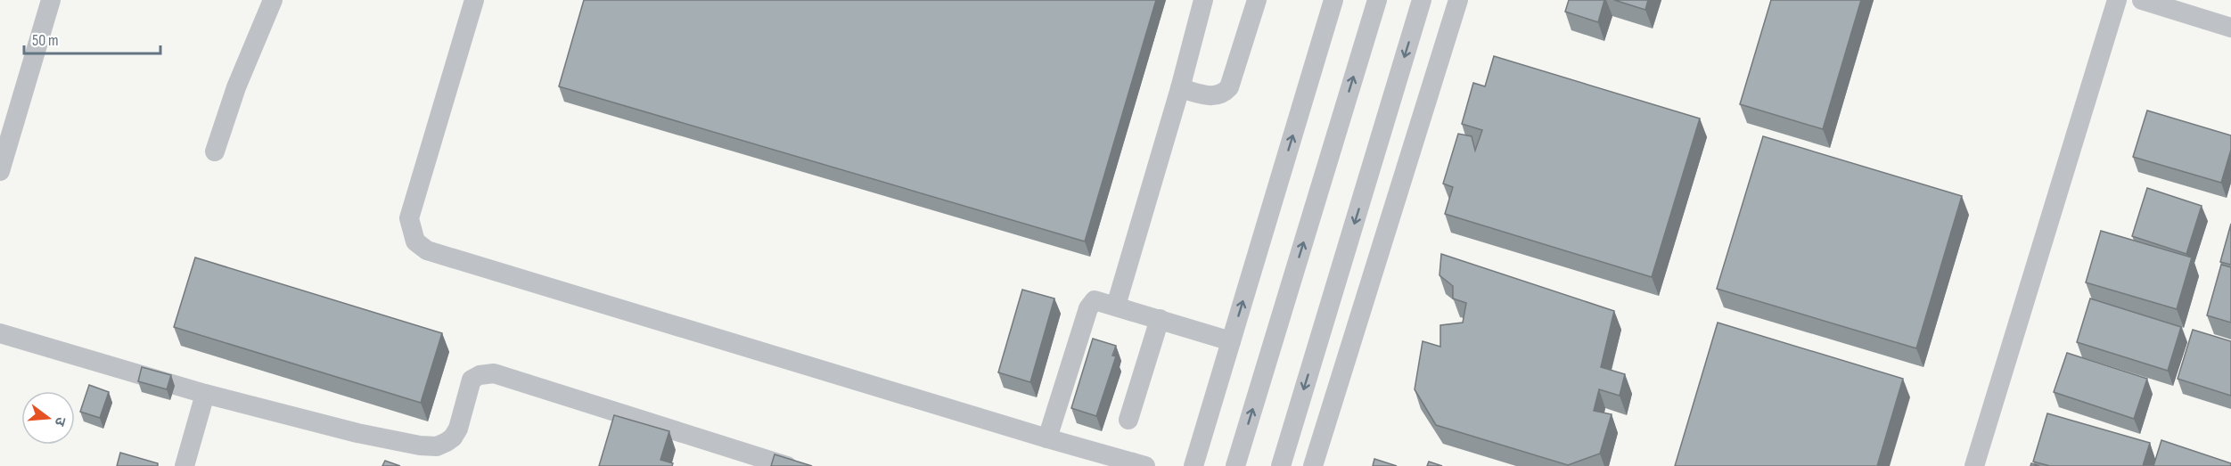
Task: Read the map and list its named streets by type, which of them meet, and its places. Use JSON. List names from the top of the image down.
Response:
{
  "scale_bar": "50 m",
  "north": "right"
}
